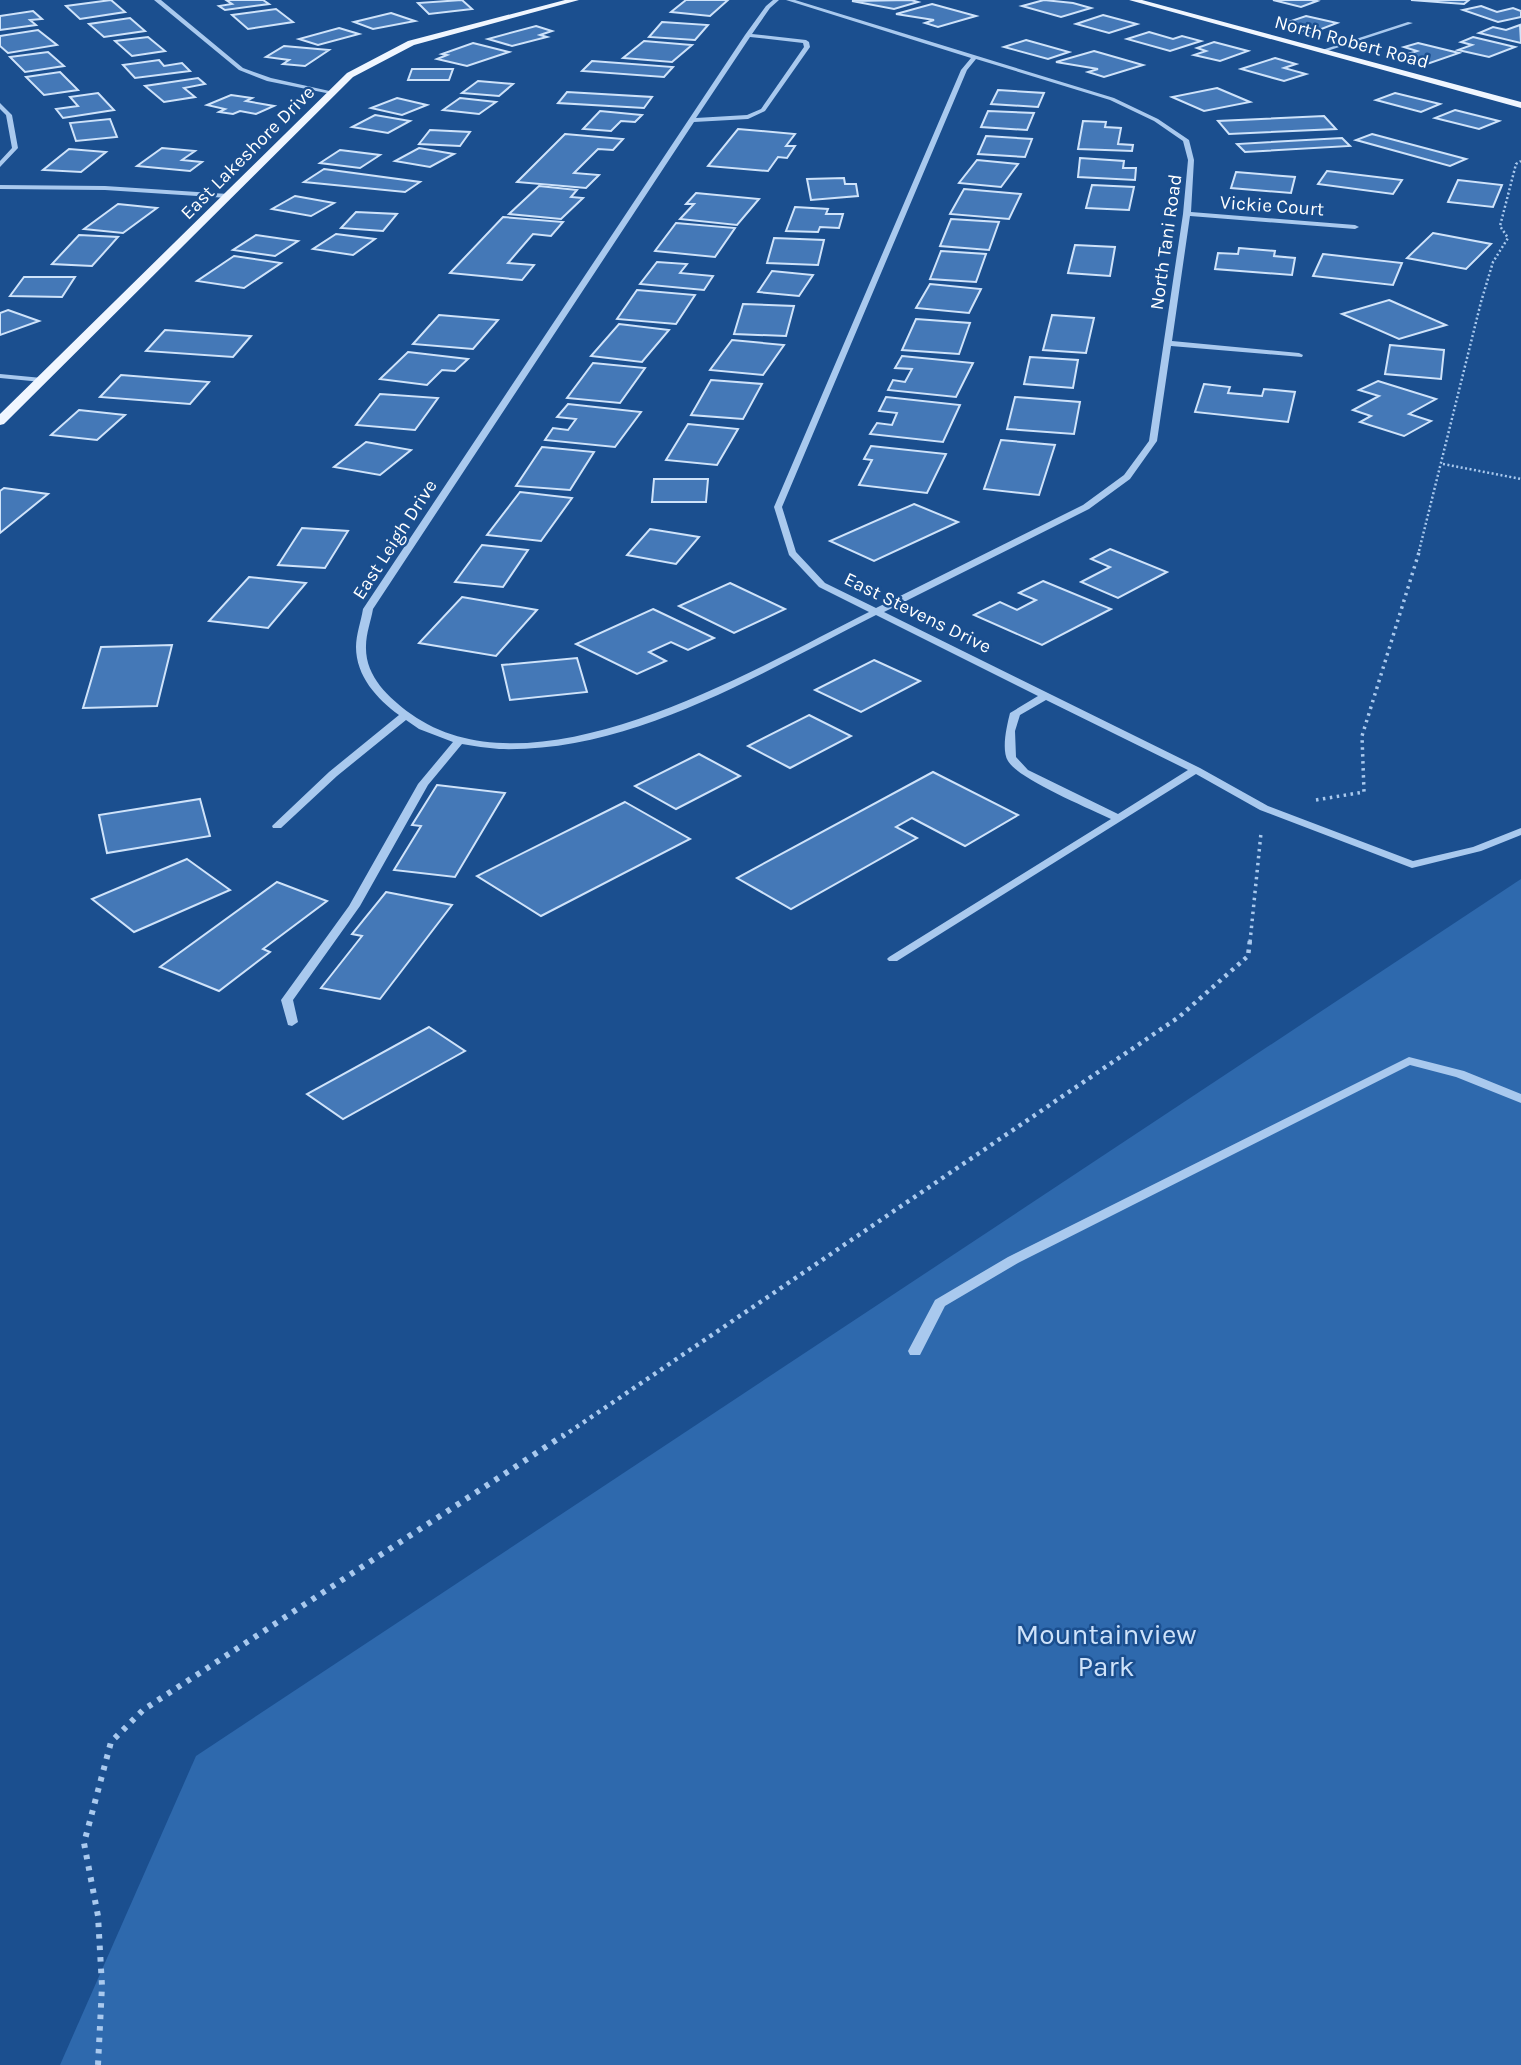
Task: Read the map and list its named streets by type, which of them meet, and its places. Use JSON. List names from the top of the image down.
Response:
{
  "streets": {
    "main road": ["North Robert Road", "East Lakeshore Drive"],
    "street": [
      "Vickie Court",
      "North Tani Road",
      "East Leigh Drive",
      "East Stevens Drive"
    ]
  },
  "crossings": [
    ["Vickie Court", "North Tani Road"],
    ["North Tani Road", "East Leigh Drive"],
    ["North Tani Road", "East Stevens Drive"],
    ["East Leigh Drive", "East Stevens Drive"]
  ],
  "parks": ["Mountainview Park"]
}
